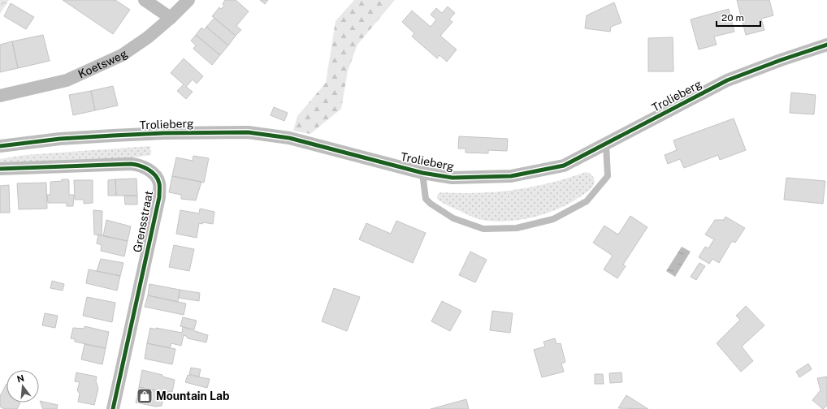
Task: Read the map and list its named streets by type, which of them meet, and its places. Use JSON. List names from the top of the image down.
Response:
{
  "streets": {
    "street": ["Koetsweg", "Trolieberg", "Grensstraat"]
  },
  "places": {
    "shop": ["Mountain Lab"]
  },
  "scale_bar": "20 m",
  "north": "top"
}
